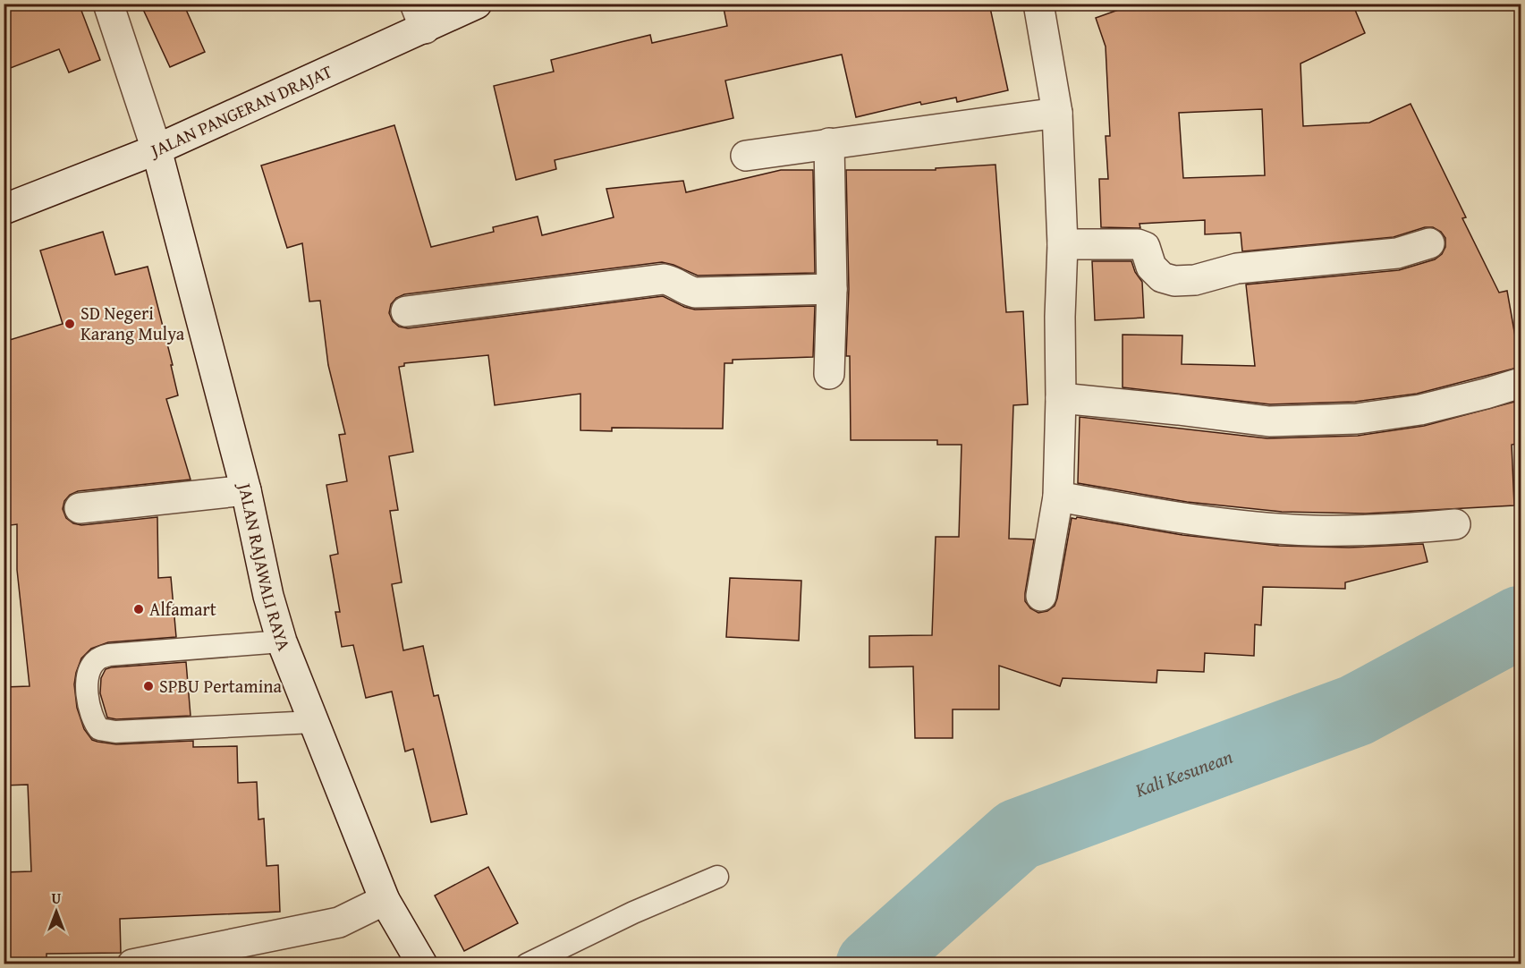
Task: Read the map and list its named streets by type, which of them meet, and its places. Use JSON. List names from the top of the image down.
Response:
{
  "streets": {
    "street": ["JALAN PANGERAN DRAJAT", "JALAN RAJAWALI RAYA"]
  },
  "crossings": [
    ["JALAN PANGERAN DRAJAT", "JALAN RAJAWALI RAYA"]
  ],
  "water": ["Kali Kesunean"],
  "places": ["SD Negeri Karang Mulya", "Alfamart", "SPBU Pertamina"],
  "north": "top"
}
